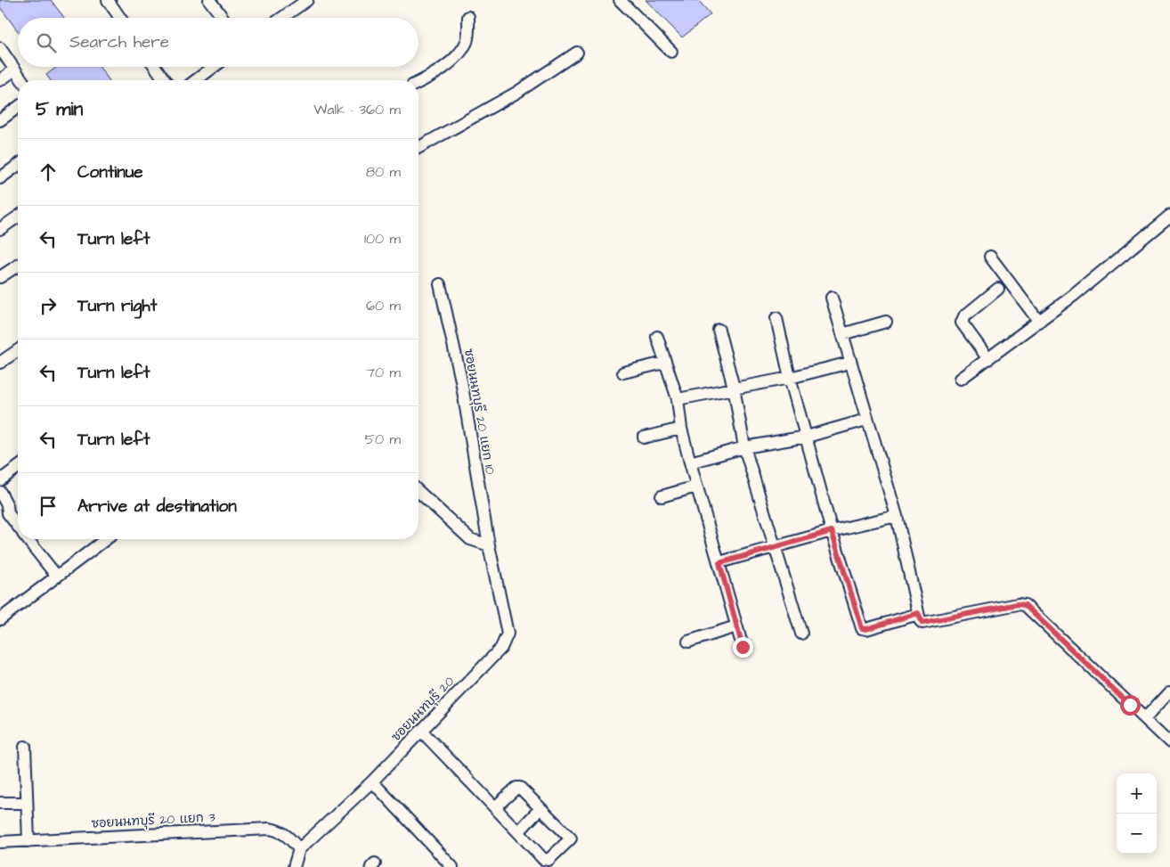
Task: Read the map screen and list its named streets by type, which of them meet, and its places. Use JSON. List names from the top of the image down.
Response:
{
  "streets": {
    "street": ["ซอยนนทบุรี 20 แยก 10", "ซอยนนทบุรี 20", "ซอยนนทบุรี 20 แยก 3"]
  },
  "crossings": [
    ["ซอยนนทบุรี 20 แยก 10", "ซอยนนทบุรี 20"],
    ["ซอยนนทบุรี 20", "ซอยนนทบุรี 20 แยก 3"]
  ],
  "page": {
    "search": "Search here",
    "heading": ["5 min", "Walk · 360 m"],
    "list": [
      ["Continue", "80 m"],
      ["Turn left", "100 m"],
      ["Turn right", "60 m"],
      ["Turn left", "70 m"],
      ["Turn left", "50 m"],
      "Arrive at destination"
    ],
    "map_buttons": ["+", "−"]
  }
}
